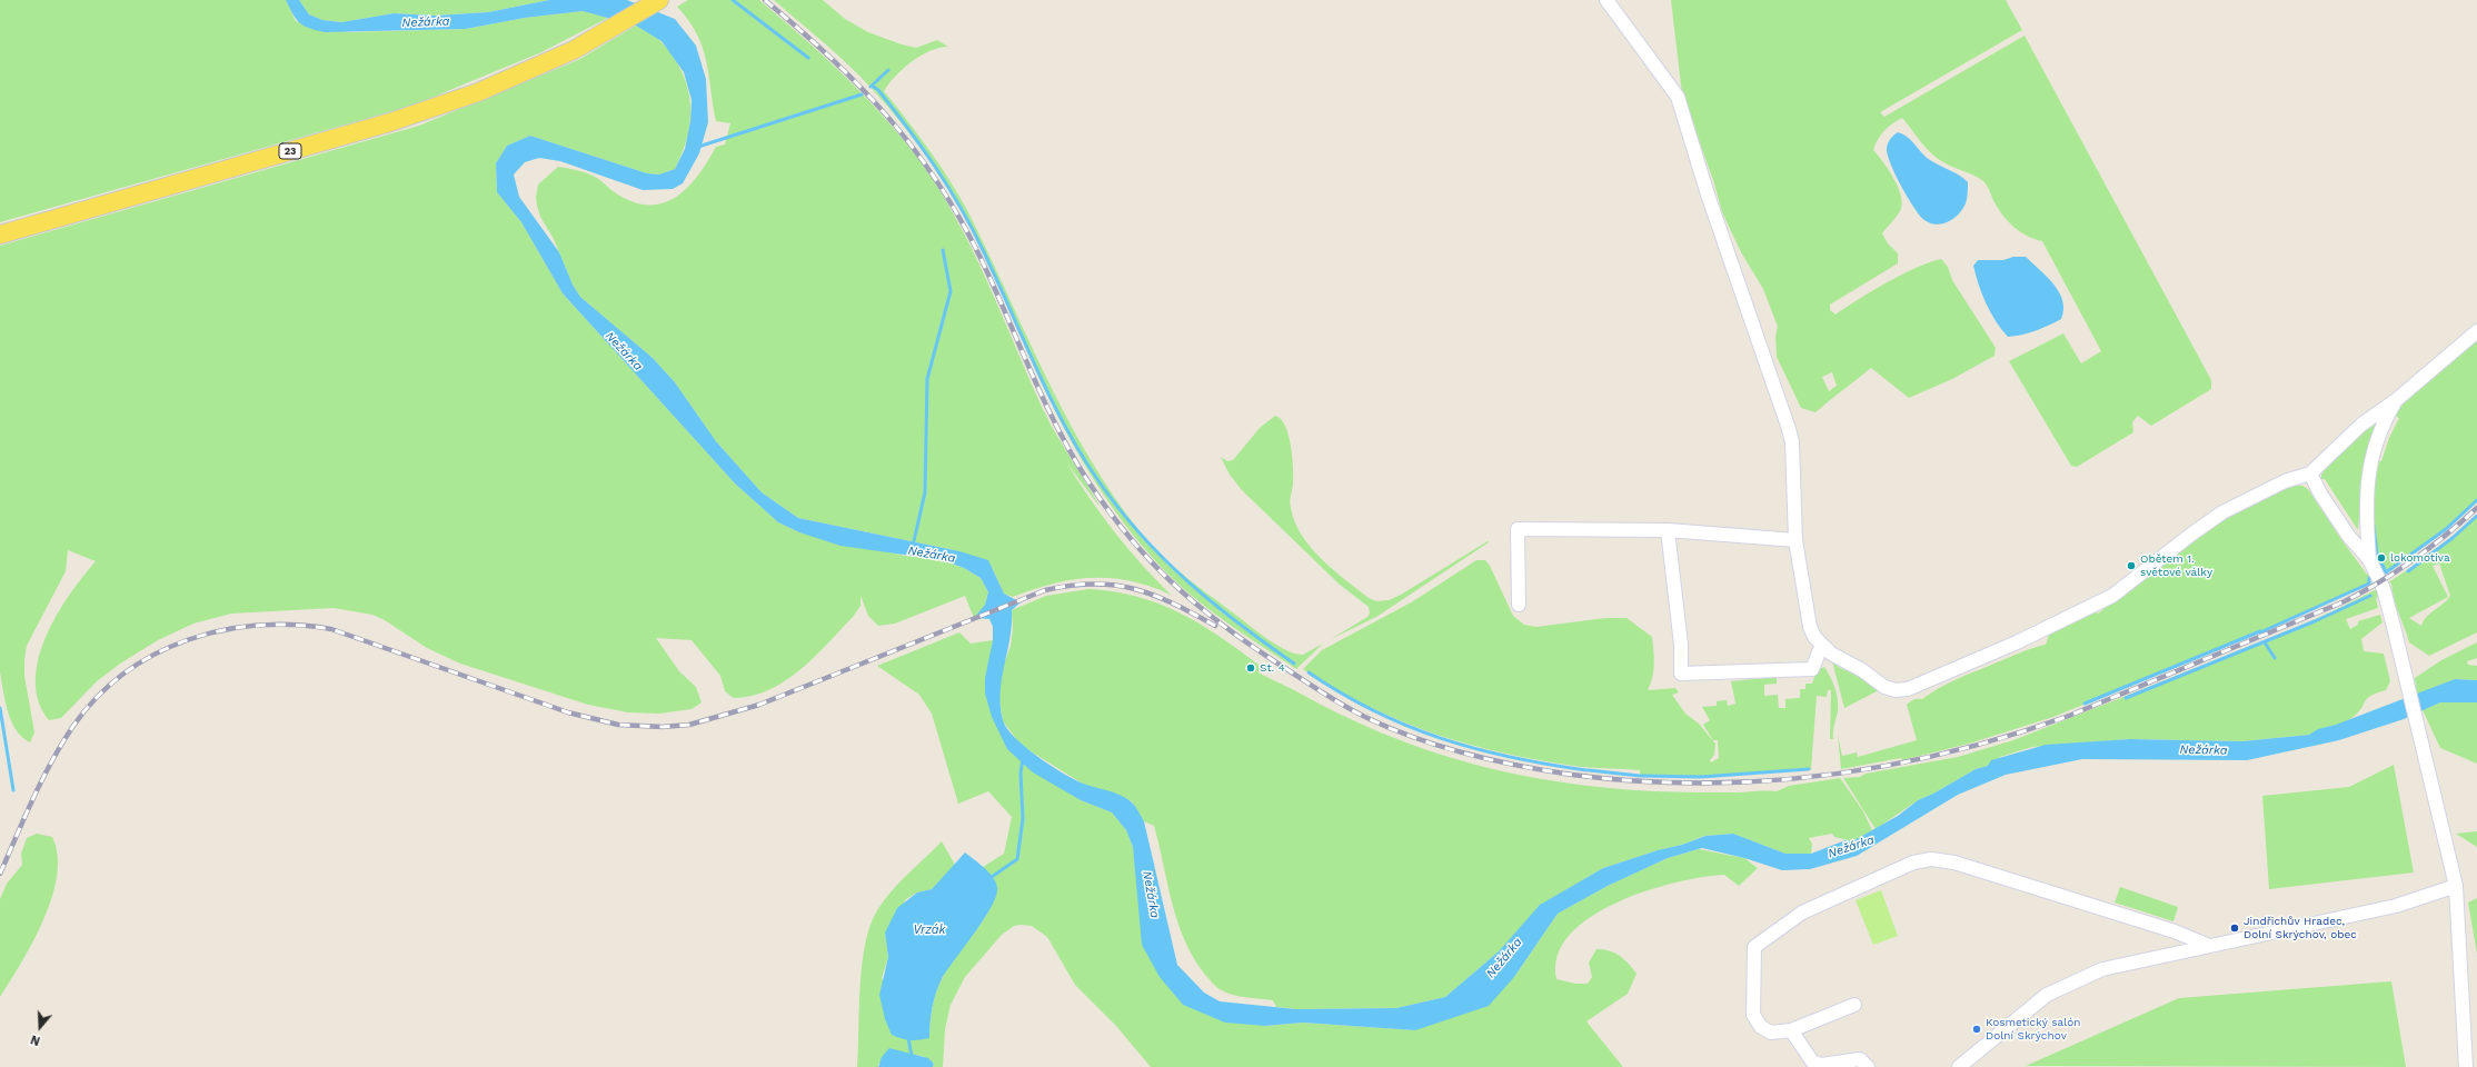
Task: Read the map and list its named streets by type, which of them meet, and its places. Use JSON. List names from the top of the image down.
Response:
{
  "streets": {
    "main road": ["23"]
  },
  "water": ["Nežárka", "Vrzák"],
  "places": [
    "lokomotiva",
    "Obětem 1. světové války",
    "St. 4",
    "Jindřichův Hradec, Dolní Skrýchov, obec",
    "Kosmetický salón Dolní Skrýchov"
  ],
  "north": "bottom"
}
